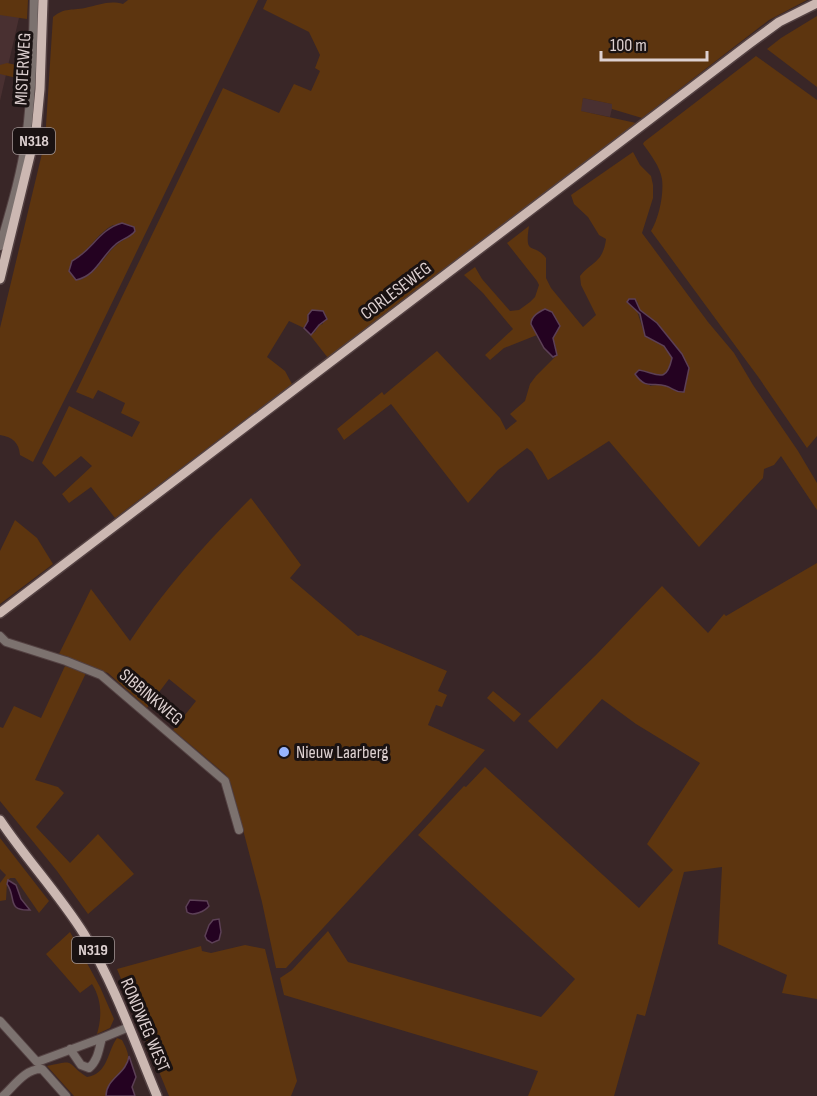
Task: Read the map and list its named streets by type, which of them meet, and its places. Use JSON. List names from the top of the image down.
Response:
{
  "streets": {
    "main road": [
      "MISTERWEG",
      "N318",
      "CORLESEWEG",
      "N319",
      "RONDWEG WEST"
    ],
    "street": ["SIBBINKWEG"]
  },
  "places": ["Nieuw Laarberg"],
  "scale_bar": "100 m"
}
